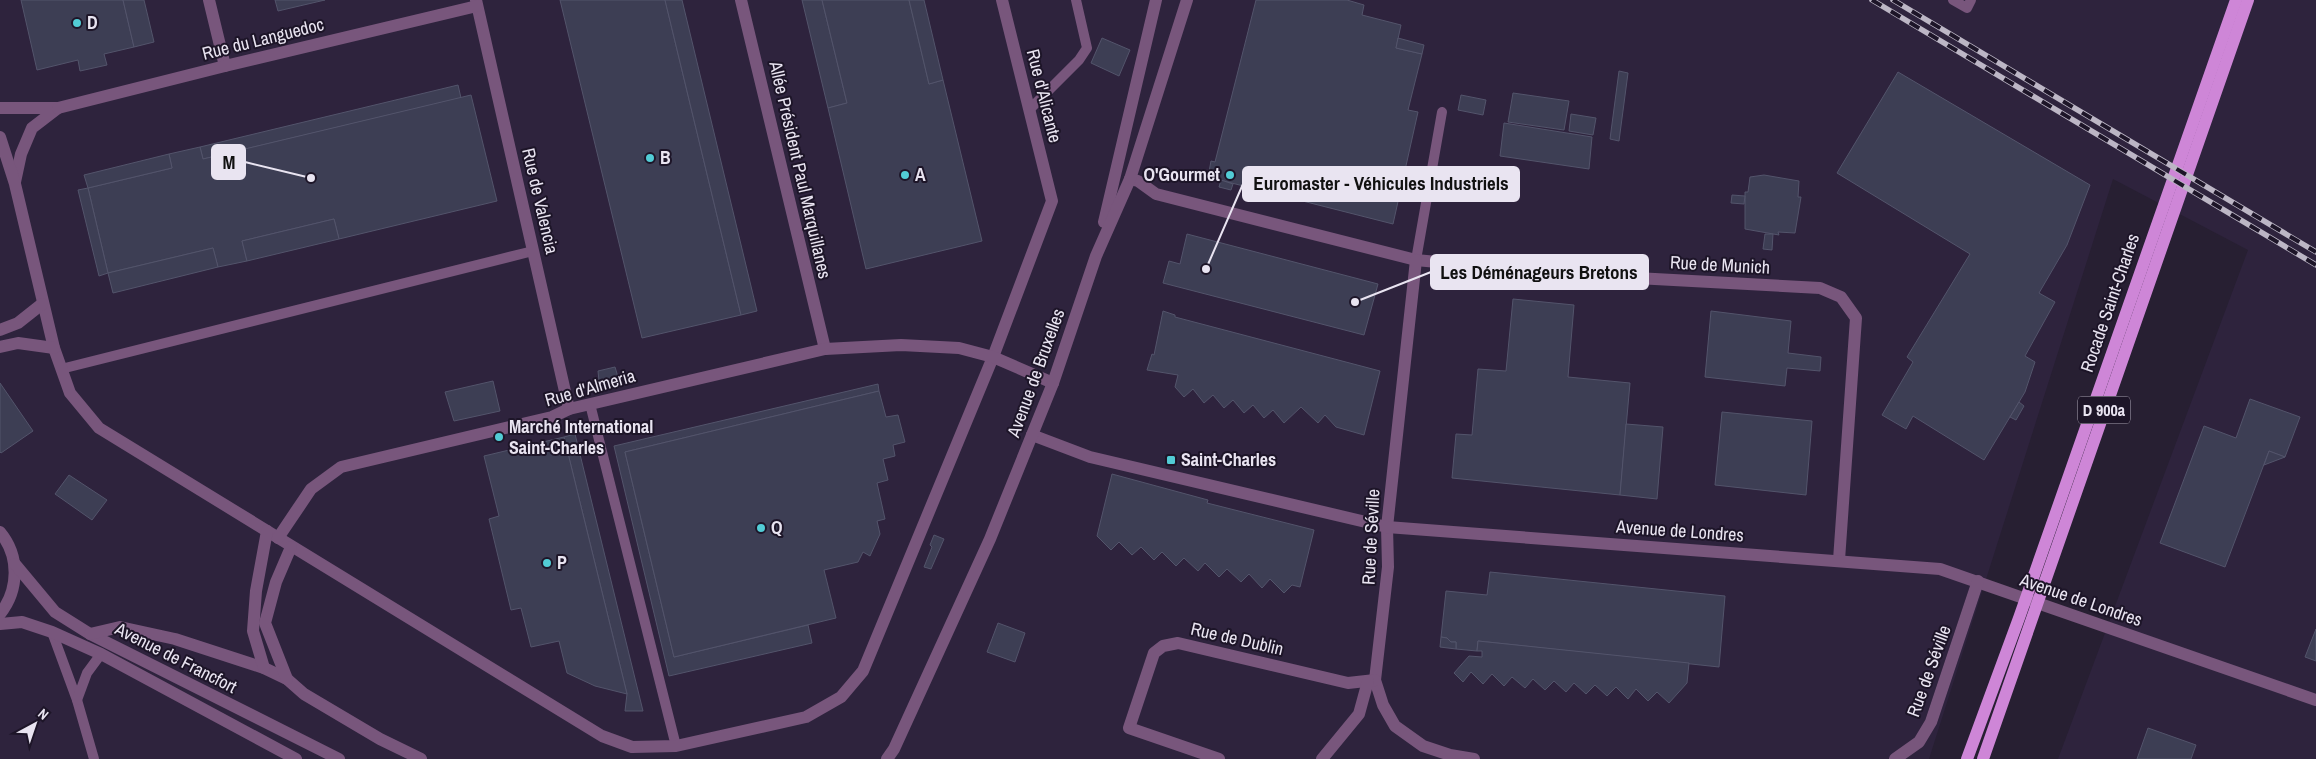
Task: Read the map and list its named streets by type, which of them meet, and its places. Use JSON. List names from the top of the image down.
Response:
{
  "streets": {
    "main road": ["Rocade Saint-Charles", "D 900a"],
    "street": [
      "Rue du Languedoc",
      "Rue d'Alicante",
      "Allée Président Paul Marquillanes",
      "Rue de Valencia",
      "Rue de Munich",
      "Avenue de Bruxelles",
      "Rue d'Almeria",
      "Avenue de Londres",
      "Rue de Séville",
      "Rue de Dublin",
      "Avenue de Francfort"
    ]
  },
  "crossings": [
    ["Rue du Languedoc", "Rue de Valencia"],
    ["Rue d'Alicante", "Rue d'Almeria"],
    ["Allée Président Paul Marquillanes", "Rue d'Almeria"],
    ["Rue de Valencia", "Rue d'Almeria"],
    ["Rue de Munich", "Avenue de Bruxelles"],
    ["Rue de Munich", "Avenue de Londres"],
    ["Rue de Munich", "Rue de Séville"],
    ["Avenue de Bruxelles", "Rue d'Almeria"],
    ["Avenue de Bruxelles", "Avenue de Londres"],
    ["Avenue de Londres", "Rue de Séville"],
    ["Rue de Séville", "Rue de Dublin"]
  ],
  "places": {
    "other": [
      "D",
      "B",
      "A",
      "O'Gourmet",
      "M",
      "Euromaster - Véhicules Industriels",
      "Les Déménageurs Bretons",
      "Marché International Saint-Charles",
      "Q",
      "P"
    ],
    "transit": ["Saint-Charles"]
  },
  "north": "top right"
}
